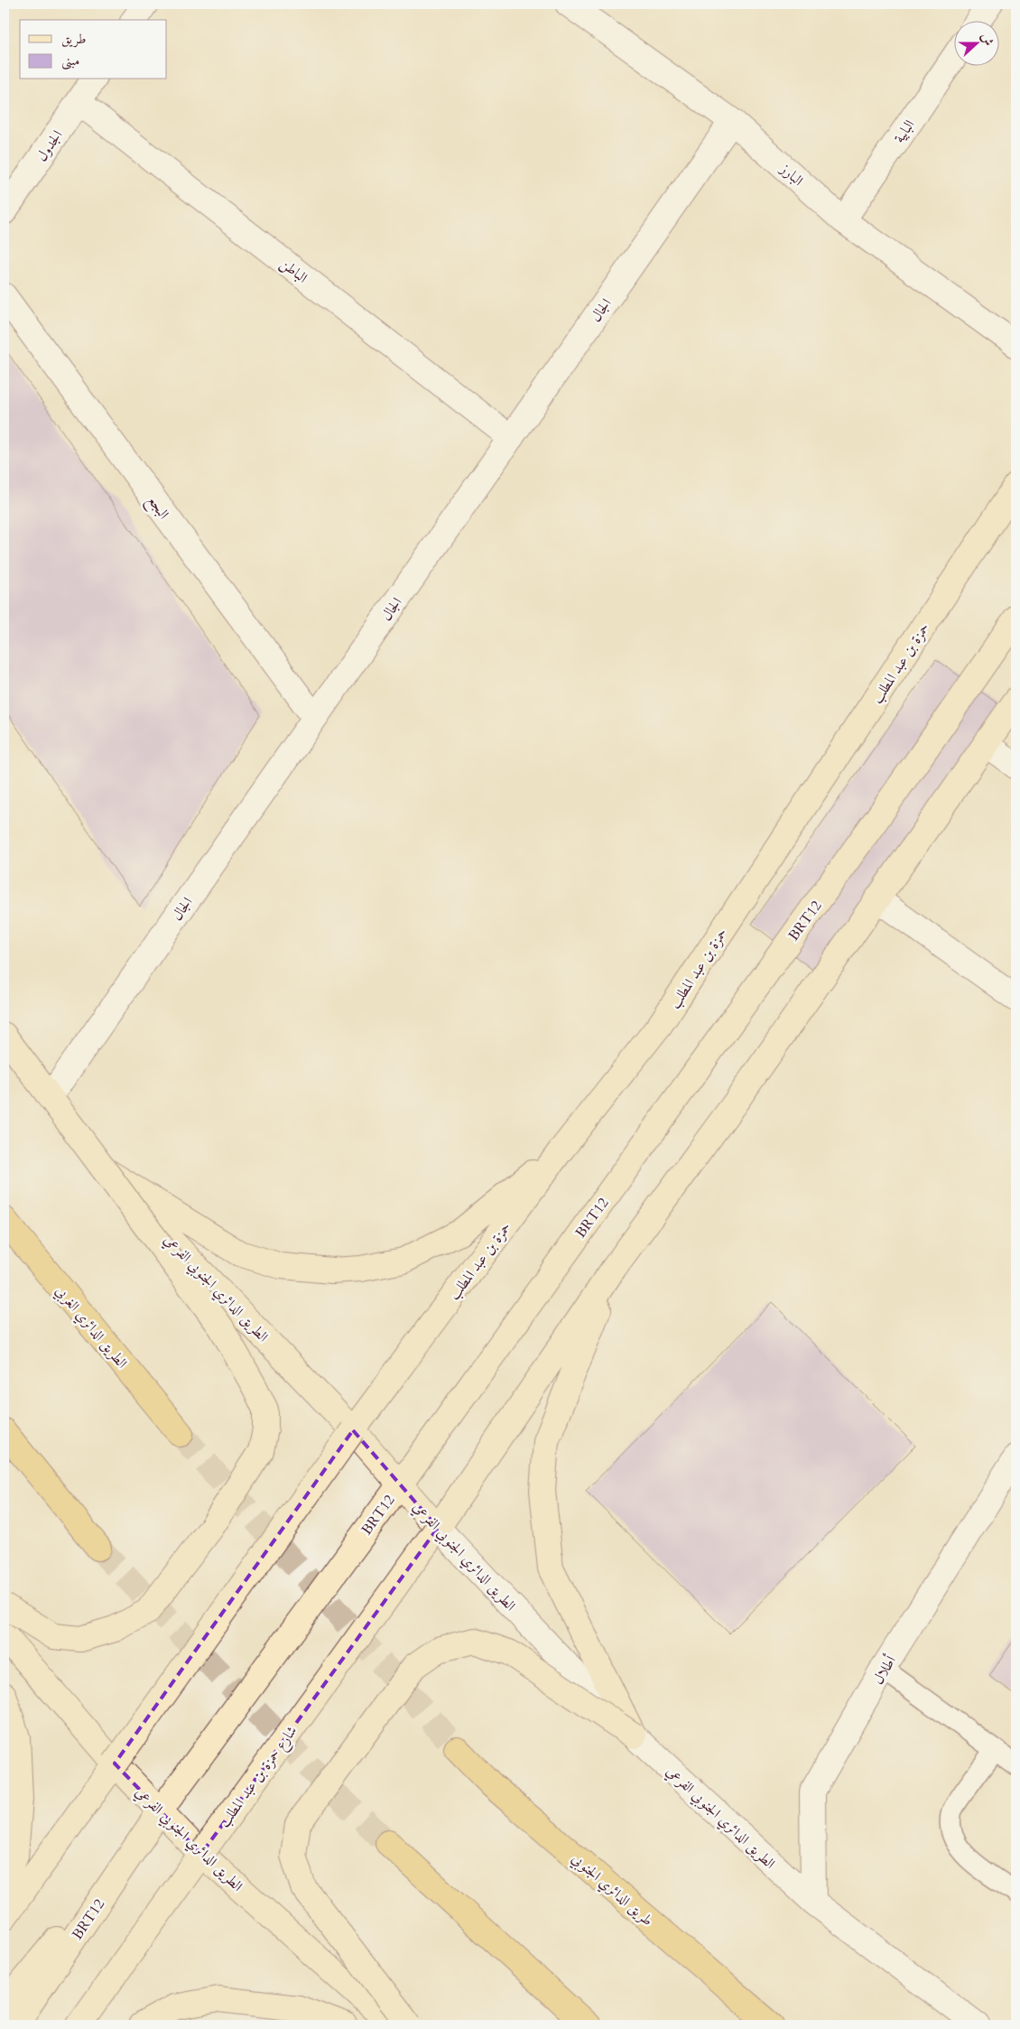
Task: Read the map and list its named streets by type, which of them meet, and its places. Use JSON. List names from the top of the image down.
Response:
{
  "streets": {
    "highway": ["الطريق الدائري الغربي", "طريق الدائري الجنوبي"],
    "main road": [
      "حمزة بن عبد المطلب",
      "BRT12",
      "الطريق الدائري الجنوبي الفرعي",
      "شارع حمزة بن عبد المطلب"
    ],
    "street": [
      "البابية",
      "الجدول",
      "البارز",
      "الباطن",
      "الجال",
      "البجع",
      "أطلال"
    ]
  },
  "crossings": [
    ["البابية", "البارز"],
    ["الجدول", "الباطن"],
    ["البارز", "الجال"],
    ["الباطن", "الجال"],
    ["الجال", "البجع"],
    ["الجال", "الطريق الدائري الجنوبي الفرعي"],
    ["حمزة بن عبد المطلب", "الطريق الدائري الجنوبي الفرعي"],
    ["BRT12", "الطريق الدائري الجنوبي الفرعي"],
    ["الطريق الدائري الجنوبي الفرعي", "أطلال"],
    ["الطريق الدائري الجنوبي الفرعي", "شارع حمزة بن عبد المطلب"]
  ],
  "legend": ["طريق", "مبنى"],
  "north": "right"
}
